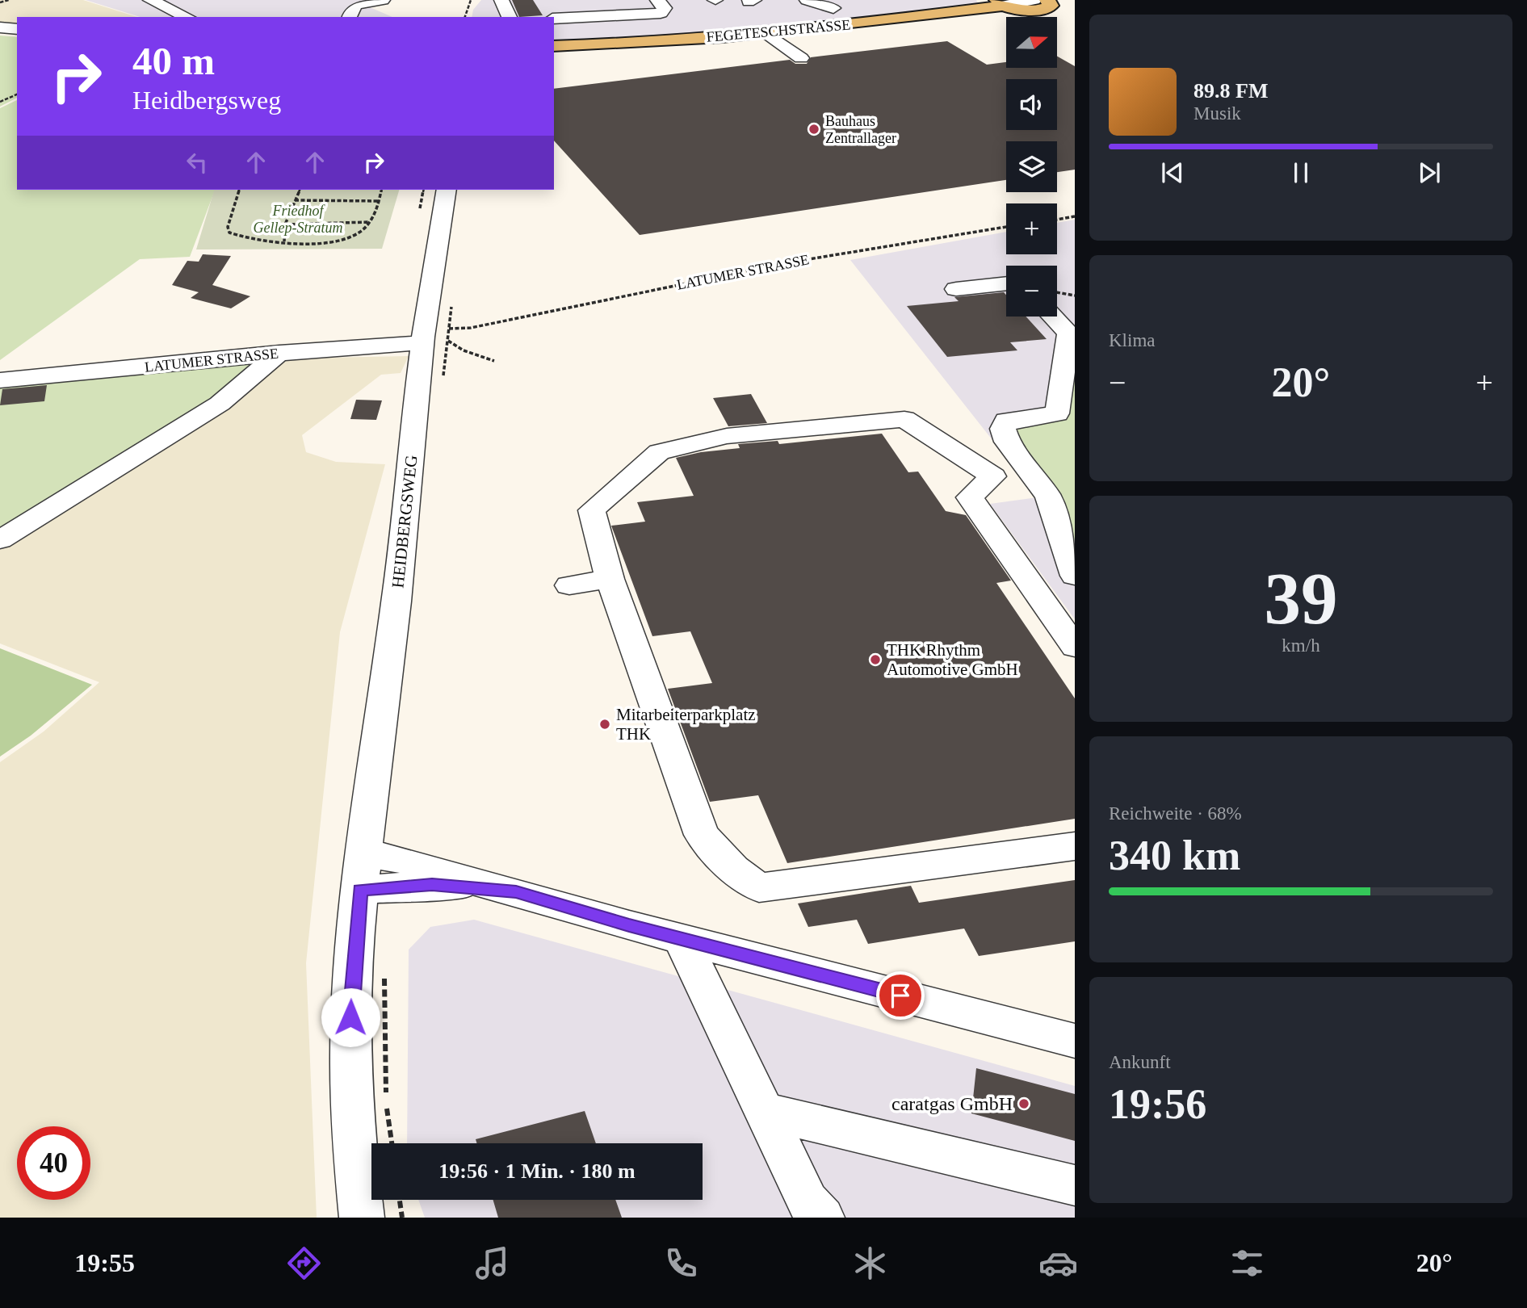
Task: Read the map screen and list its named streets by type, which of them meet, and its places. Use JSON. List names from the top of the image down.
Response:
{
  "streets": {
    "main road": ["FEGETESCHSTRASSE"],
    "street": ["LATUMER STRASSE", "HEIDBERGSWEG"]
  },
  "crossings": [
    ["LATUMER STRASSE", "HEIDBERGSWEG"]
  ],
  "parks": ["Friedhof Gellep-Stratum"],
  "places": [
    "Bauhaus Zentrallager",
    "THK Rhythm Automotive GmbH",
    "Mitarbeiterparkplatz THK",
    "caratgas GmbH"
  ],
  "north": "right",
  "page": {
    "map_buttons": ["+", "−"],
    "turn": ["40 m", "Heidbergsweg"],
    "song": ["89.8 FM", "Musik"],
    "tile": [
      "Klima",
      ["39", "km/h"],
      ["Reichweite · 68%", "340 km"],
      ["Ankunft", "19:56"]
    ],
    "heat": ["−", "20°", "+"],
    "limit": "40",
    "trip": "19:56 · 1 Min. · 180 m",
    "tabs": ["19:55", "20°"]
  }
}
